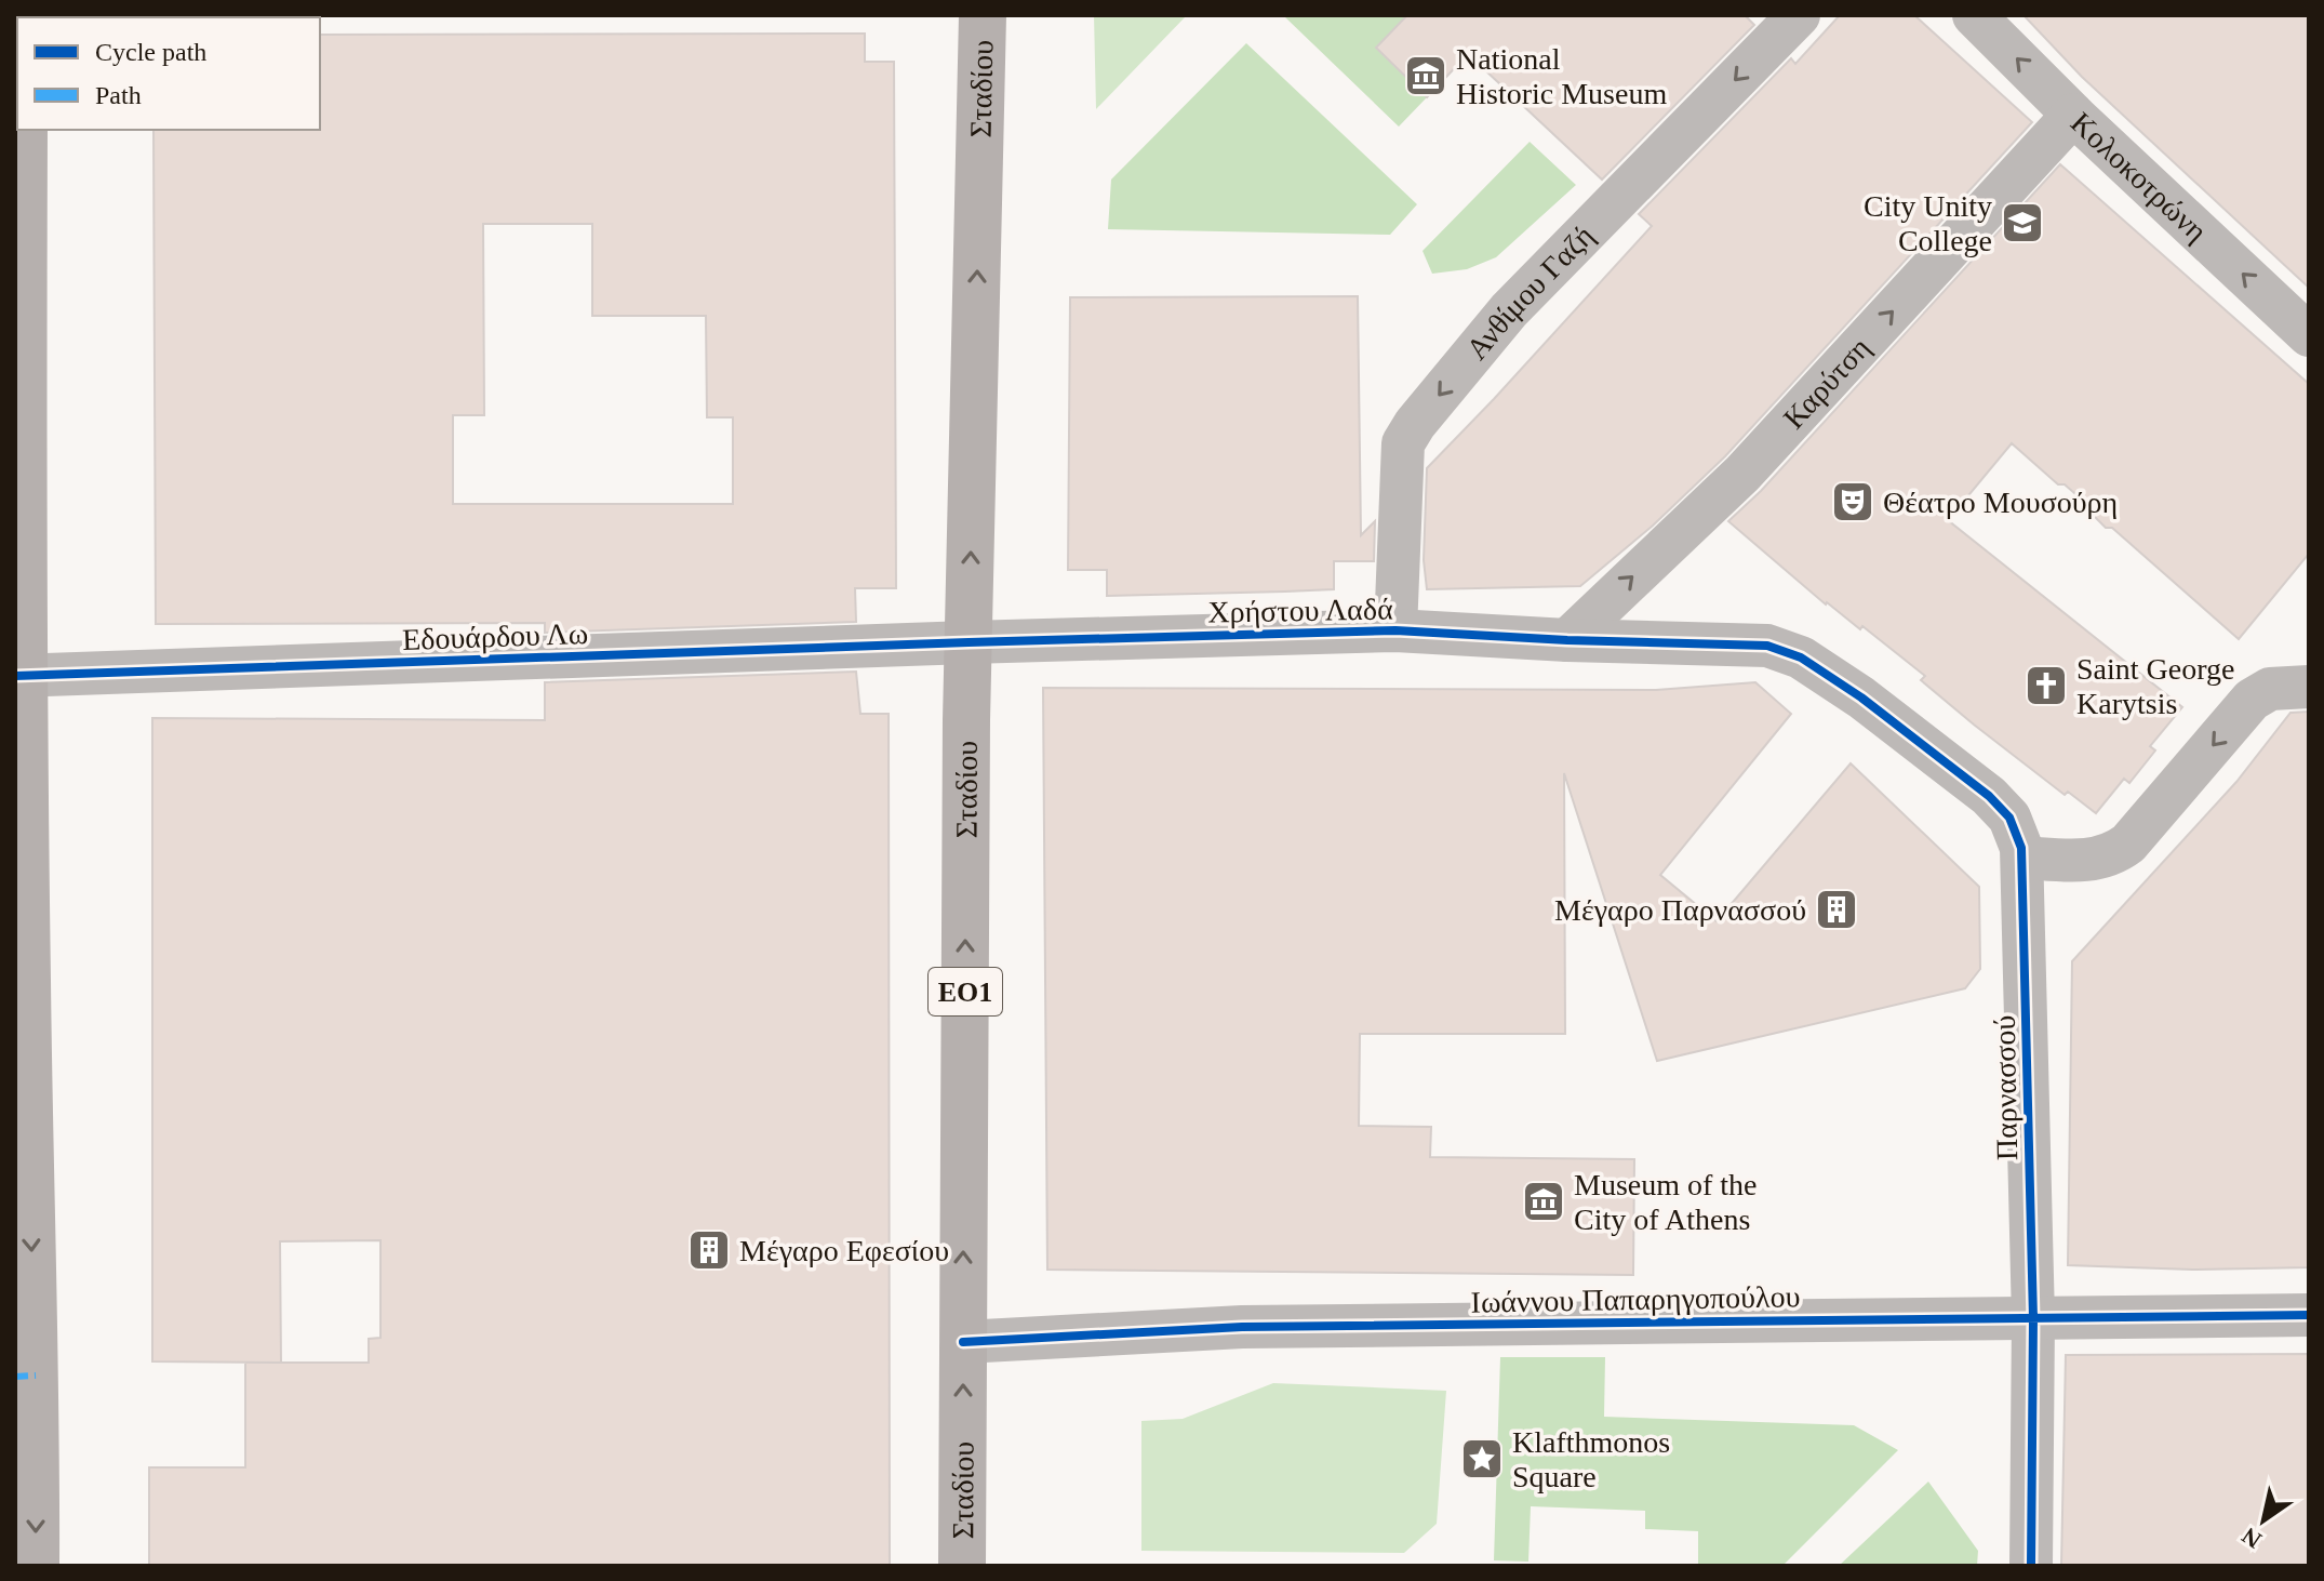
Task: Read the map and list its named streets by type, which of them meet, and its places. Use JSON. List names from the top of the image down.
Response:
{
  "streets": {
    "main road": ["Σταδίου", "ΕΟ1"],
    "street": [
      "Κολοκοτρώνη",
      "Ανθίμου Γαζή",
      "Καρύτση",
      "Χρήστου Λαδά",
      "Εδουάρδου Λω",
      "Παρνασσού",
      "Ιωάννου Παπαρηγοπούλου"
    ]
  },
  "crossings": [
    ["Σταδίου", "Χρήστου Λαδά"],
    ["Σταδίου", "Εδουάρδου Λω"],
    ["Σταδίου", "Ιωάννου Παπαρηγοπούλου"],
    ["Κολοκοτρώνη", "Καρύτση"],
    ["Ανθίμου Γαζή", "Χρήστου Λαδά"],
    ["Καρύτση", "Χρήστου Λαδά"],
    ["Χρήστου Λαδά", "Εδουάρδου Λω"],
    ["Χρήστου Λαδά", "Παρνασσού"],
    ["Παρνασσού", "Ιωάννου Παπαρηγοπούλου"]
  ],
  "one_way": [
    "Σταδίου",
    "Κολοκοτρώνη",
    "Ανθίμου Γαζή",
    "Καρύτση"
  ],
  "places": {
    "museum": ["National Historic Museum", "Museum of the City of Athens"],
    "school or university": ["City Unity College"],
    "theatre": ["Θέατρο Μουσούρη"],
    "church": ["Saint George Karytsis"],
    "building": ["Μέγαρο Παρνασσού", "Μέγαρο Εφεσίου"],
    "place": ["Klafthmonos Square"]
  },
  "legend": ["Cycle path", "Path"],
  "north": "bottom left"
}
